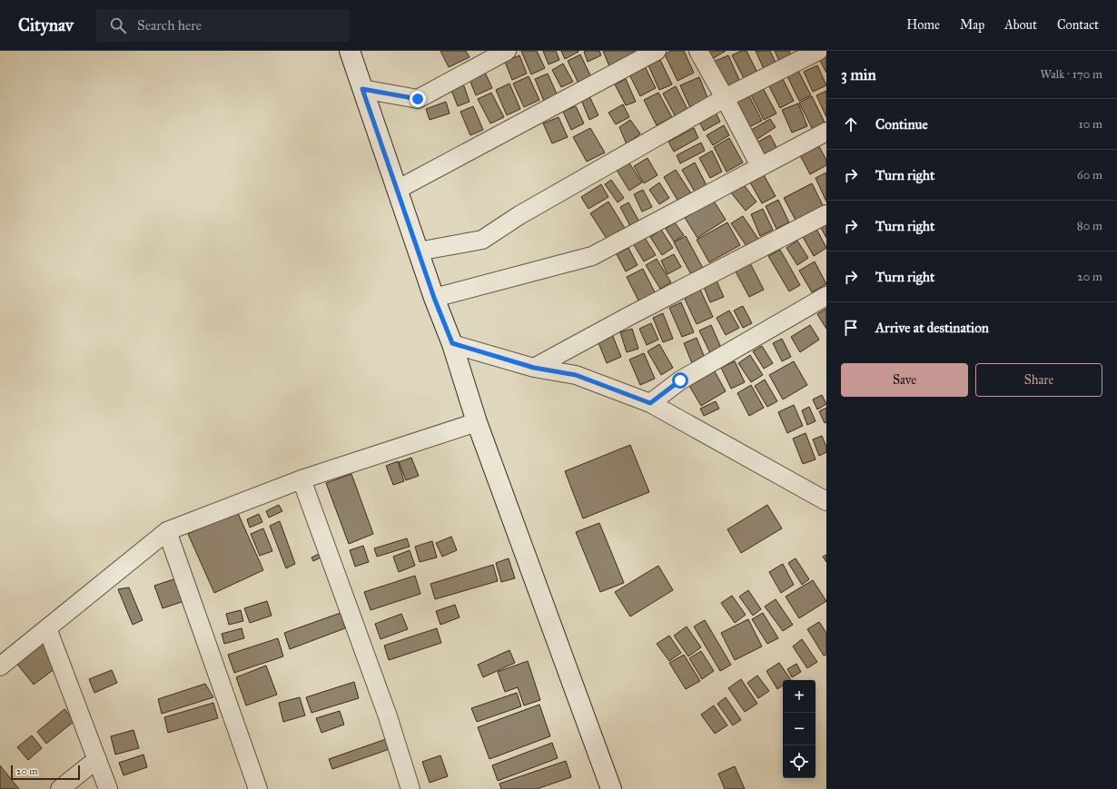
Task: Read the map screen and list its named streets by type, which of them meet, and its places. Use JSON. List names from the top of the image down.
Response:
{
  "scale_bar": "20 m",
  "page": {
    "header": "Citynav",
    "search": "Search here",
    "nav": [
      "Home",
      "Map",
      "About",
      "Contact"
    ],
    "heading": ["3 min", "Walk · 170 m"],
    "list": [
      ["Continue", "10 m"],
      ["Turn right", "60 m"],
      ["Turn right", "80 m"],
      ["Turn right", "20 m"],
      "Arrive at destination"
    ],
    "buttons": ["Save", "Share"],
    "map_buttons": ["+", "−"],
    "scale": "20 m"
  }
}
